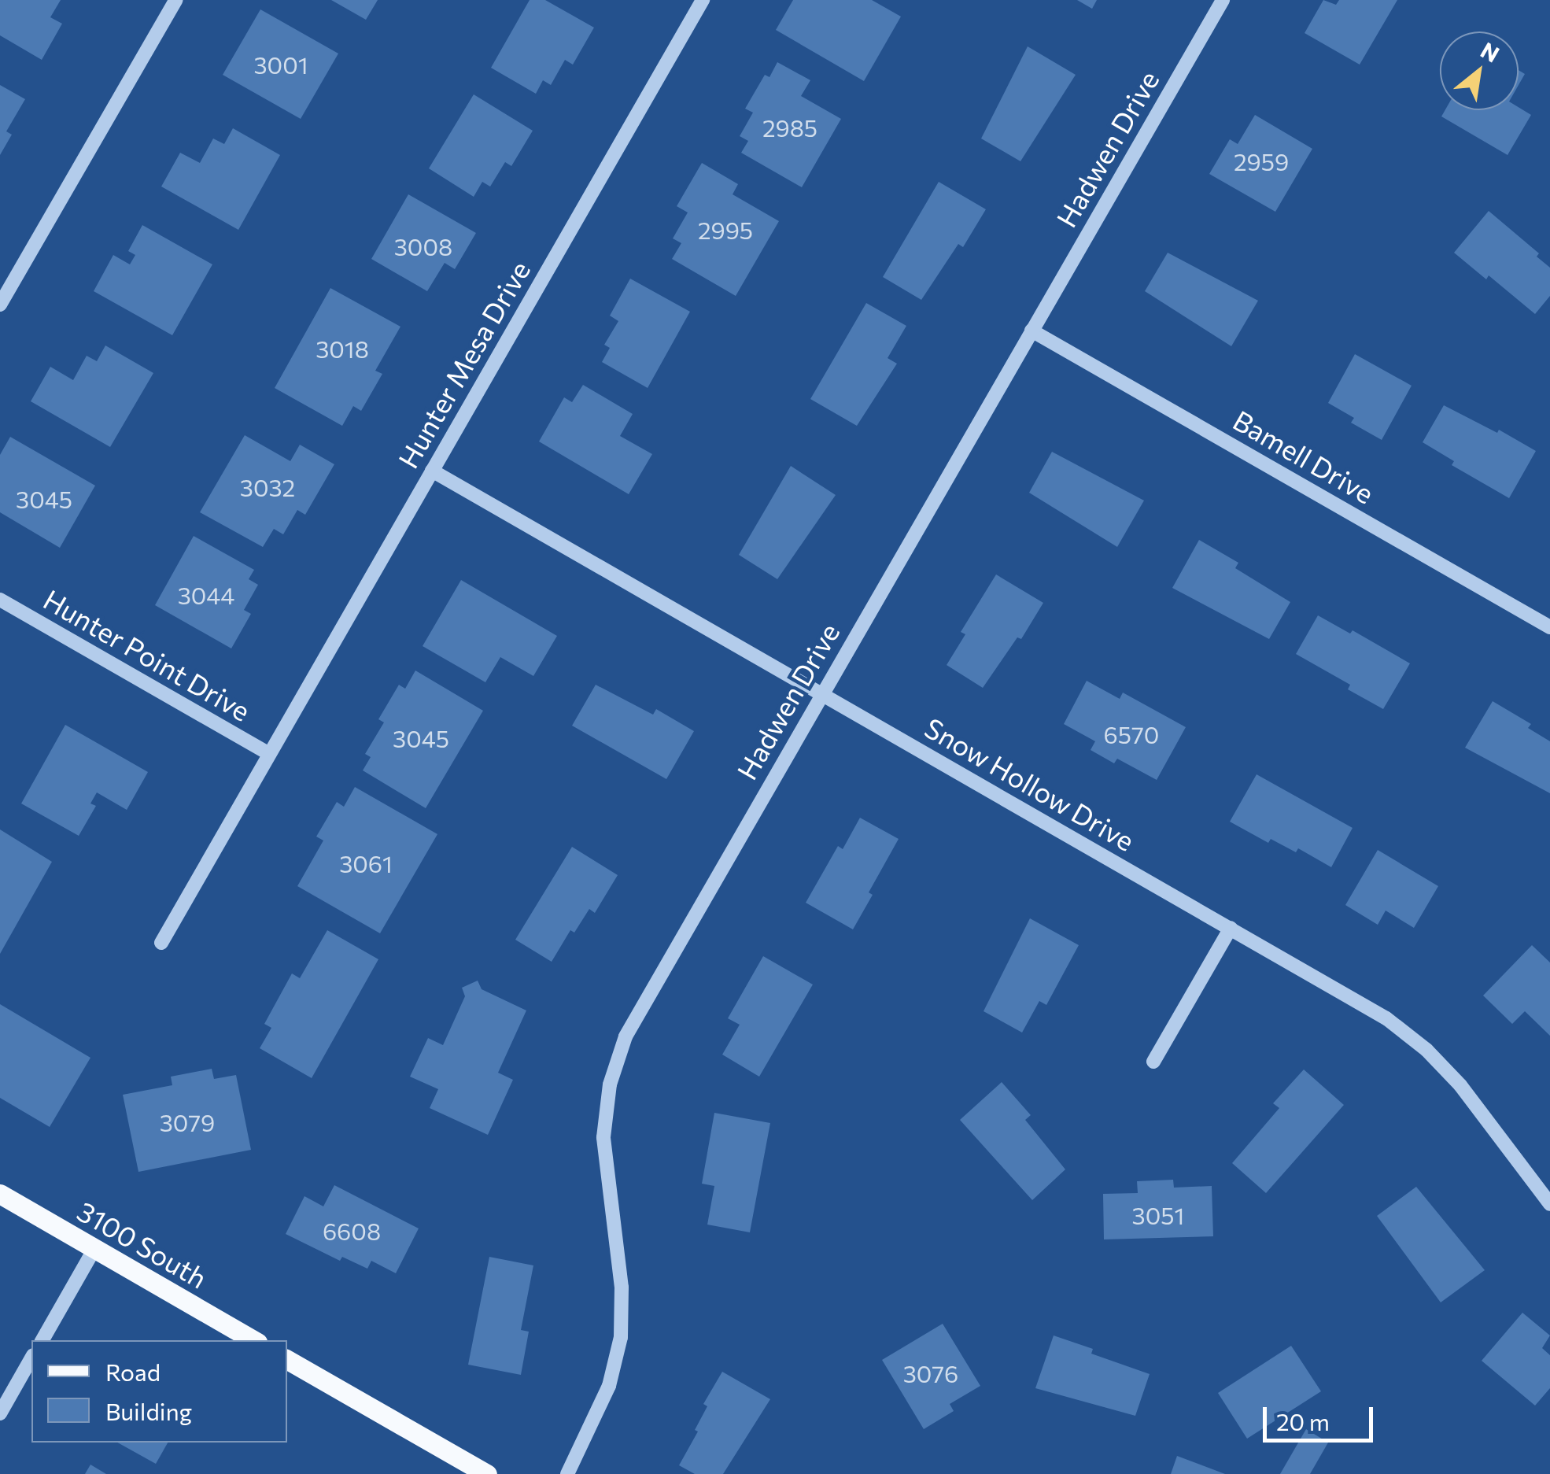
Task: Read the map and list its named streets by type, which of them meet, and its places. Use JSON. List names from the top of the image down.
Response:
{
  "streets": {
    "main road": ["3100 South"],
    "street": [
      "Hadwen Drive",
      "Hunter Mesa Drive",
      "Bamell Drive",
      "Hunter Point Drive",
      "Snow Hollow Drive"
    ]
  },
  "crossings": [
    ["Hadwen Drive", "Bamell Drive"],
    ["Hadwen Drive", "Snow Hollow Drive"],
    ["Hunter Mesa Drive", "Hunter Point Drive"],
    ["Hunter Mesa Drive", "Snow Hollow Drive"]
  ],
  "house_numbers": [
    "3001",
    "2985",
    "2959",
    "2995",
    "3008",
    "3018",
    "3032",
    "3045",
    "3044",
    "6570",
    "3045",
    "3061",
    "3079",
    "3051",
    "6608",
    "3076"
  ],
  "legend": ["Road", "Building"],
  "scale_bar": "20 m",
  "north": "top right"
}
